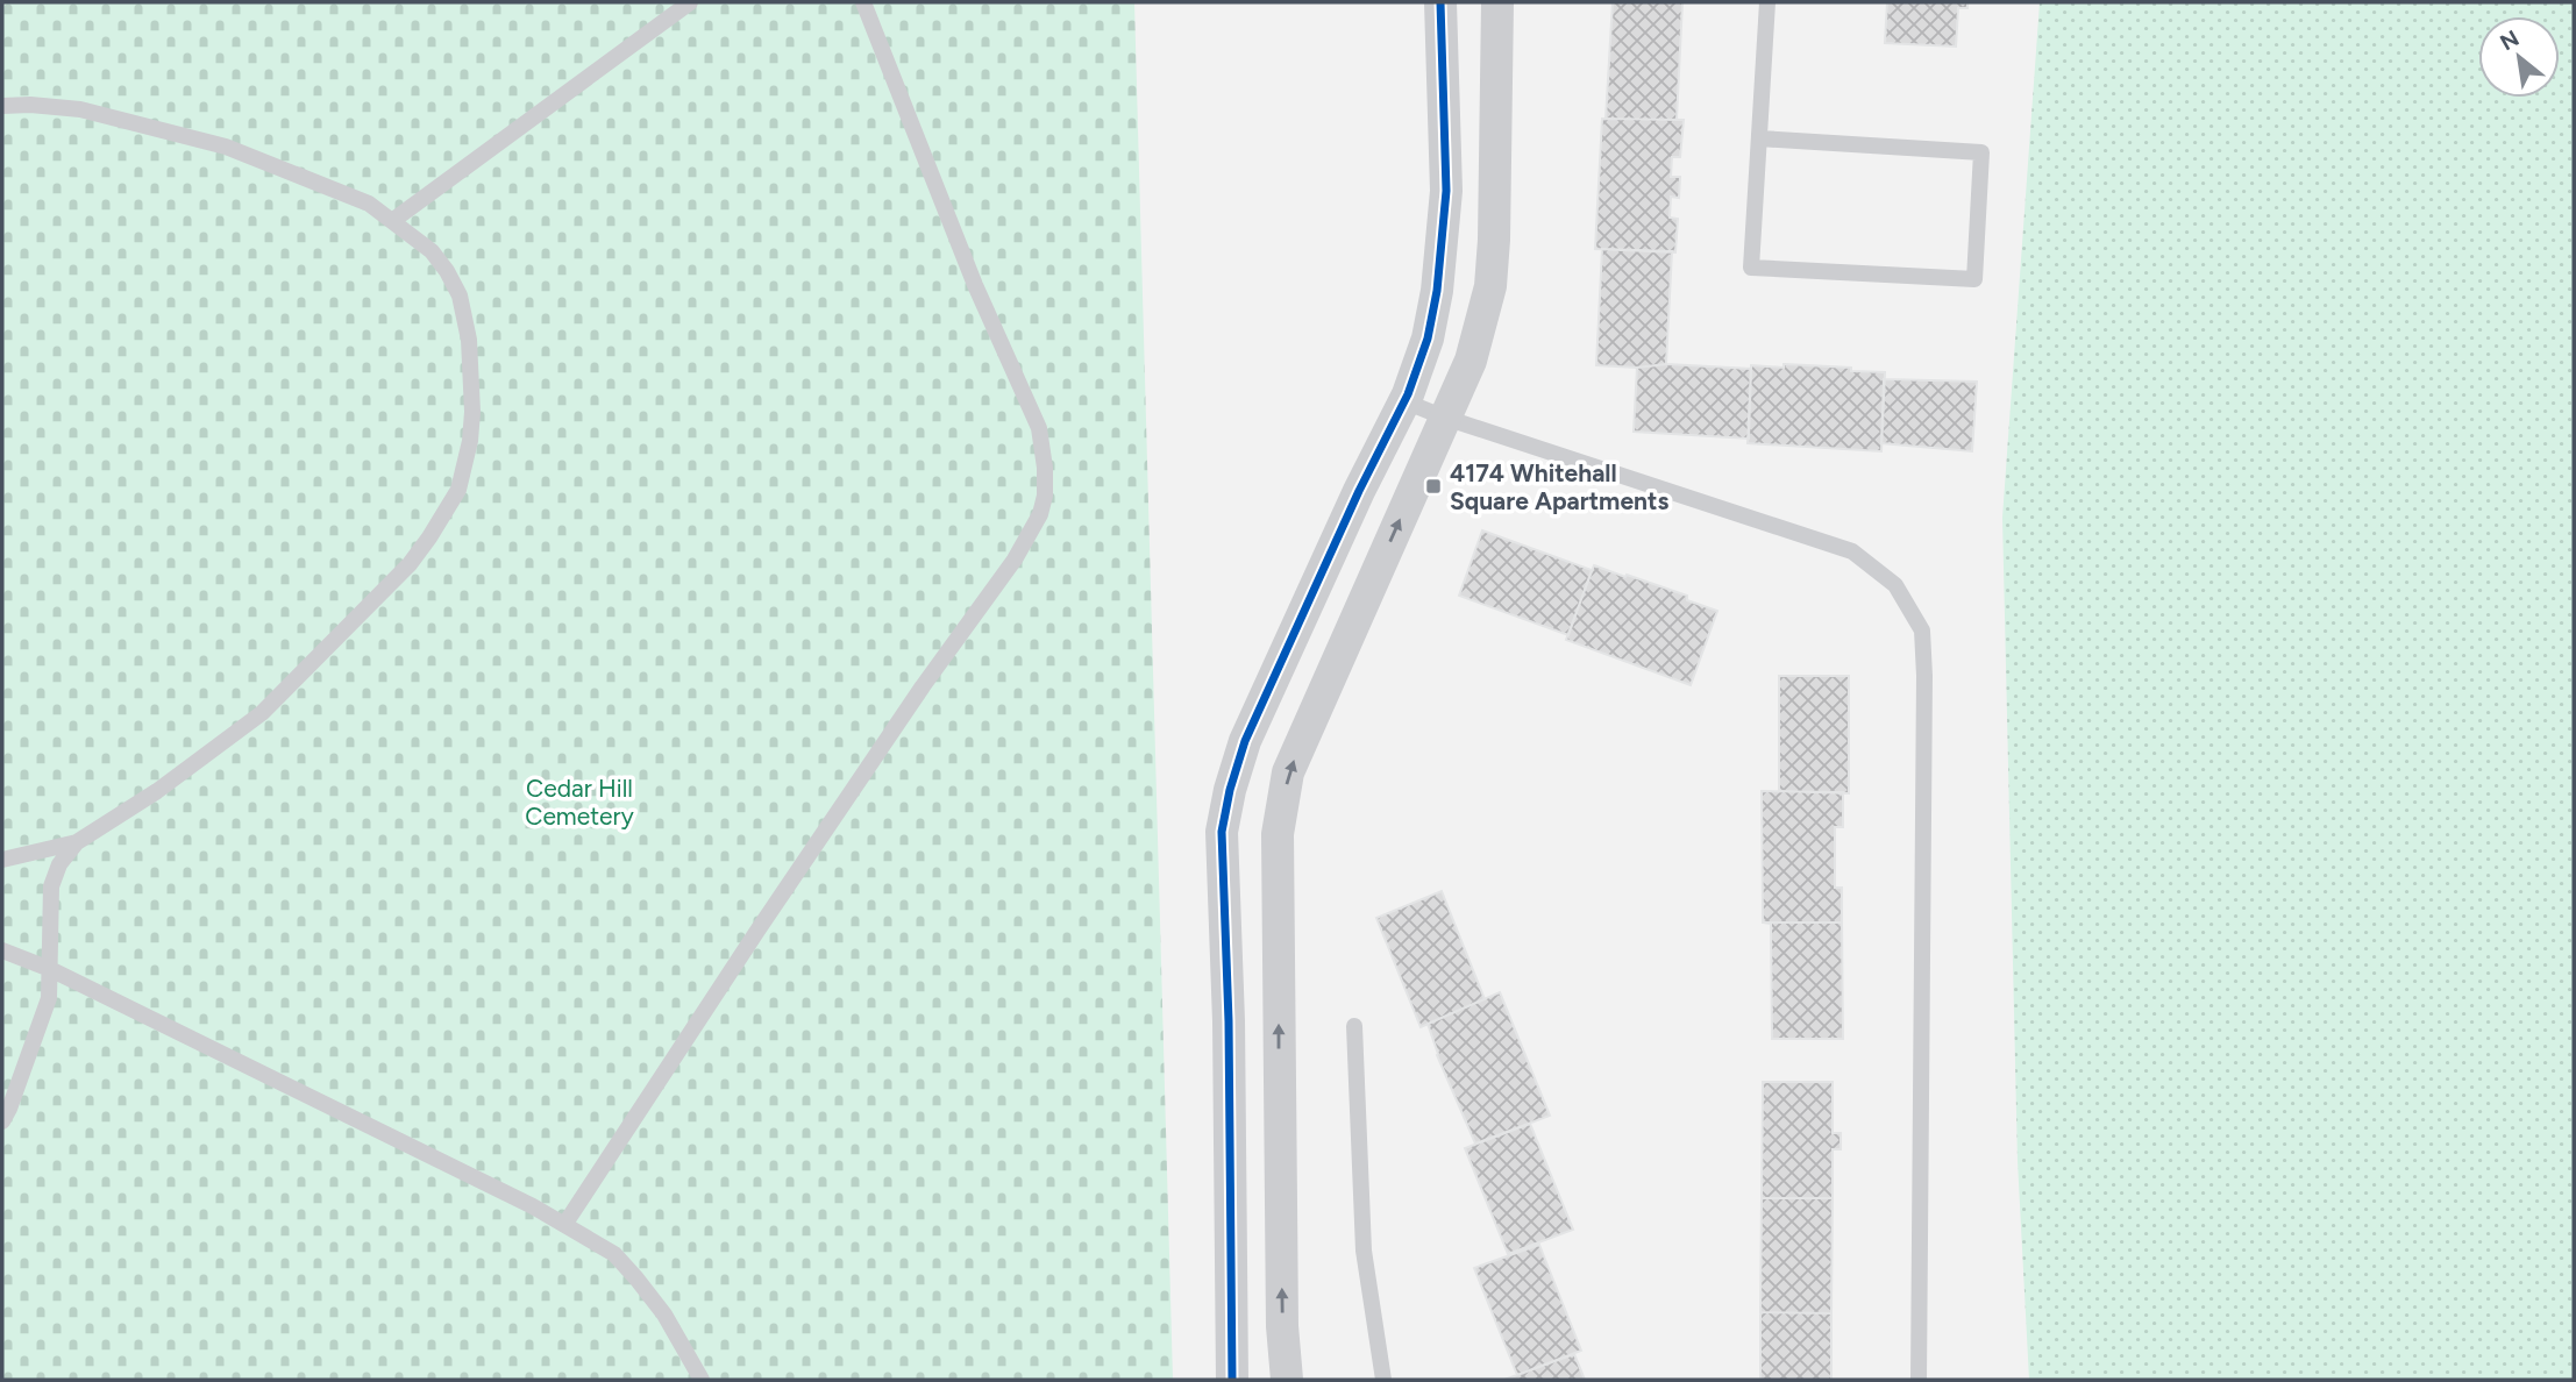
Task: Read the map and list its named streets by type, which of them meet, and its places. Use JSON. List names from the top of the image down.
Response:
{
  "parks": ["Cedar Hill Cemetery"],
  "places": {
    "transit": ["4174 Whitehall Square Apartments"]
  },
  "north": "top left"
}
